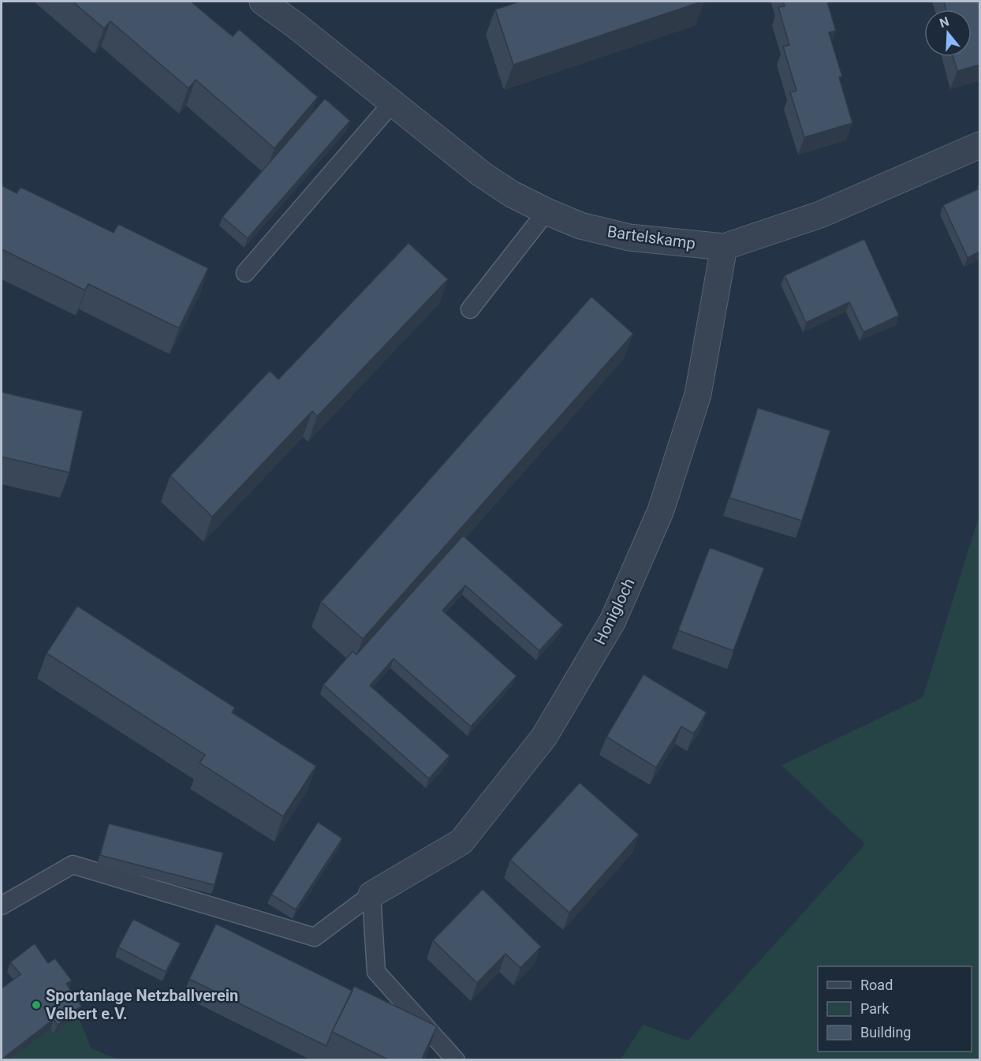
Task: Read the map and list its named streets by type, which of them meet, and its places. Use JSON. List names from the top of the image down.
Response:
{
  "streets": {
    "street": ["Bartelskamp", "Honigloch"]
  },
  "crossings": [
    ["Bartelskamp", "Honigloch"]
  ],
  "places": ["Sportanlage Netzballverein Velbert e.V."],
  "legend": ["Road", "Park", "Building"],
  "north": "top"
}
